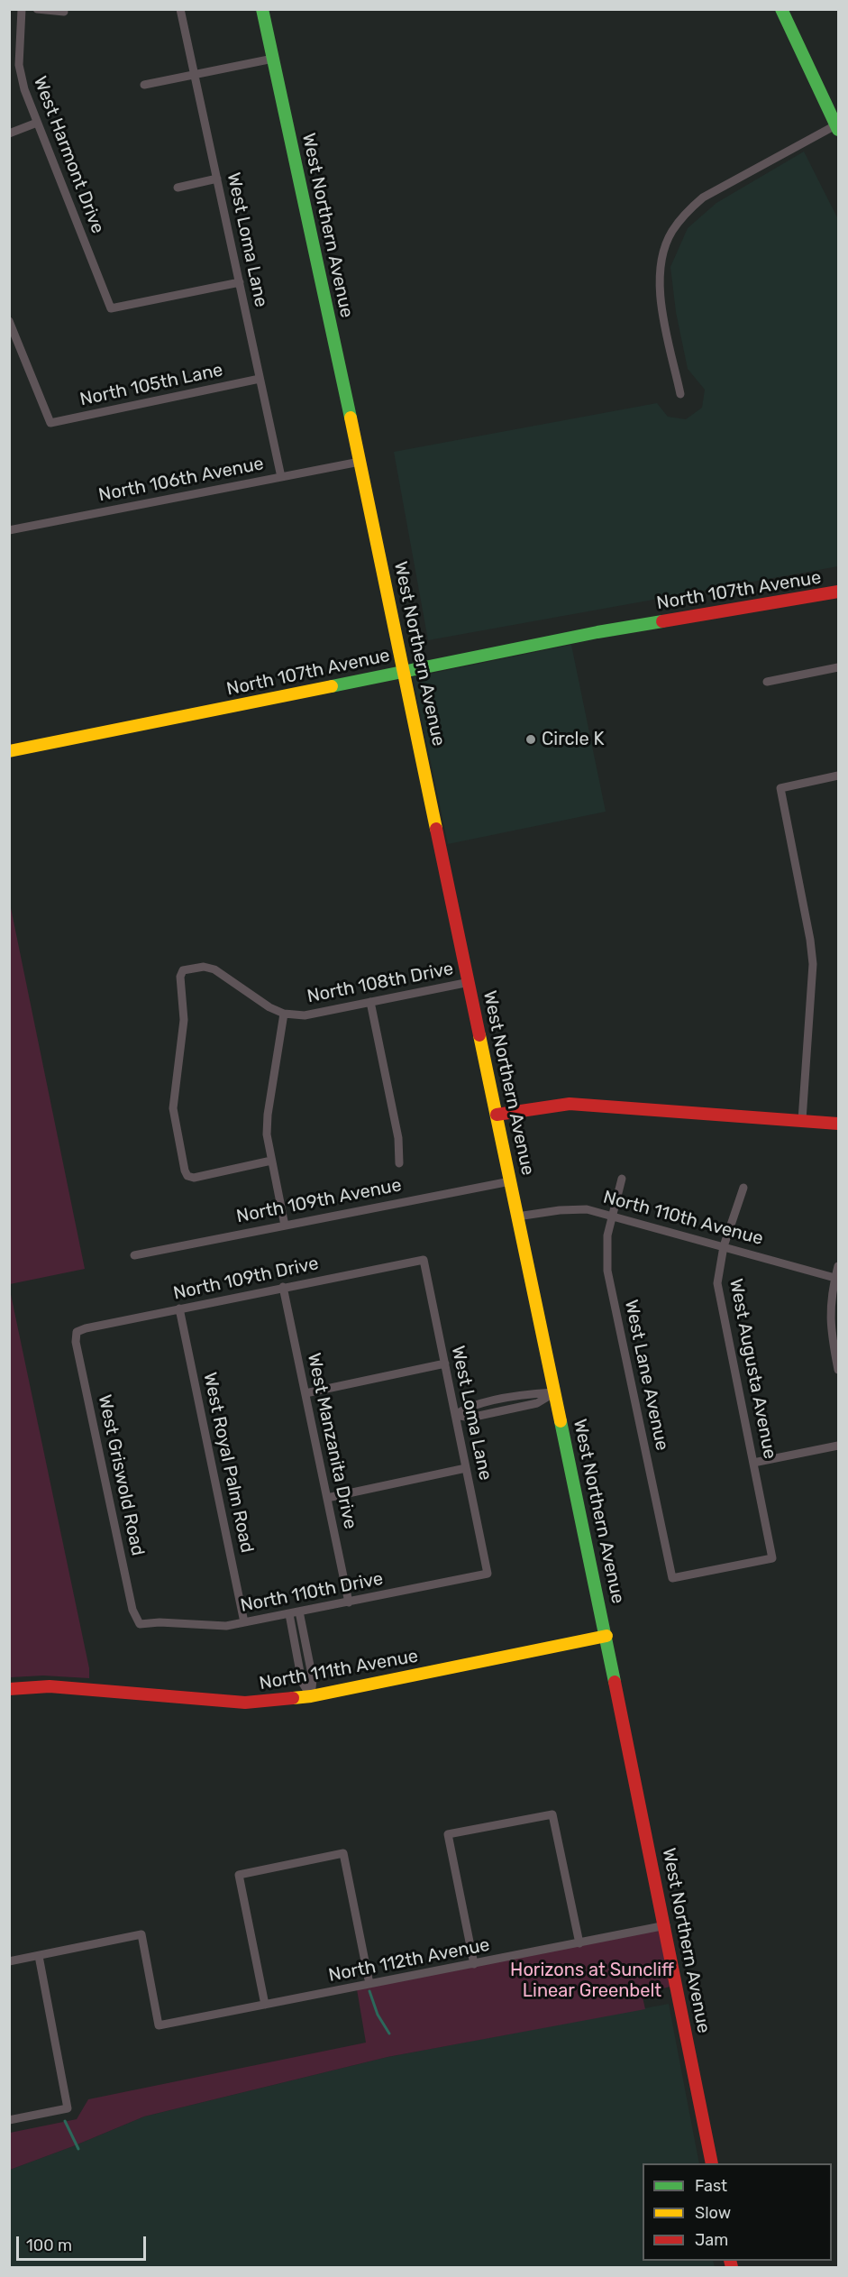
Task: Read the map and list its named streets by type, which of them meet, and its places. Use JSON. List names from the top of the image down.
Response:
{
  "streets": {
    "main road": ["West Northern Avenue", "North 107th Avenue", "North 111th Avenue"],
    "street": [
      "West Harmont Drive",
      "West Loma Lane",
      "North 105th Lane",
      "North 106th Avenue",
      "North 108th Drive",
      "North 109th Avenue",
      "North 110th Avenue",
      "North 109th Drive",
      "West Augusta Avenue",
      "West Lane Avenue",
      "West Manzanita Drive",
      "West Royal Palm Road",
      "West Griswold Road",
      "North 110th Drive",
      "North 112th Avenue"
    ]
  },
  "crossings": [
    ["West Harmont Drive", "West Loma Lane"],
    ["West Northern Avenue", "North 106th Avenue"],
    ["West Northern Avenue", "North 107th Avenue"],
    ["West Northern Avenue", "North 108th Drive"],
    ["West Northern Avenue", "North 109th Avenue"],
    ["West Northern Avenue", "North 110th Avenue"],
    ["West Northern Avenue", "North 111th Avenue"],
    ["West Northern Avenue", "North 112th Avenue"],
    ["West Loma Lane", "North 105th Lane"],
    ["West Loma Lane", "North 106th Avenue"],
    ["West Loma Lane", "North 109th Drive"],
    ["West Loma Lane", "North 110th Drive"],
    ["North 110th Avenue", "West Augusta Avenue"],
    ["North 110th Avenue", "West Lane Avenue"],
    ["North 109th Drive", "West Manzanita Drive"],
    ["North 109th Drive", "West Royal Palm Road"],
    ["North 109th Drive", "West Griswold Road"],
    ["West Augusta Avenue", "West Lane Avenue"],
    ["West Manzanita Drive", "North 110th Drive"],
    ["West Royal Palm Road", "North 110th Drive"],
    ["West Griswold Road", "North 110th Drive"]
  ],
  "parks": ["Horizons at Suncliff Linear Greenbelt"],
  "places": ["Circle K"],
  "legend": ["Fast", "Slow", "Jam"],
  "scale_bar": "100 m"
}
